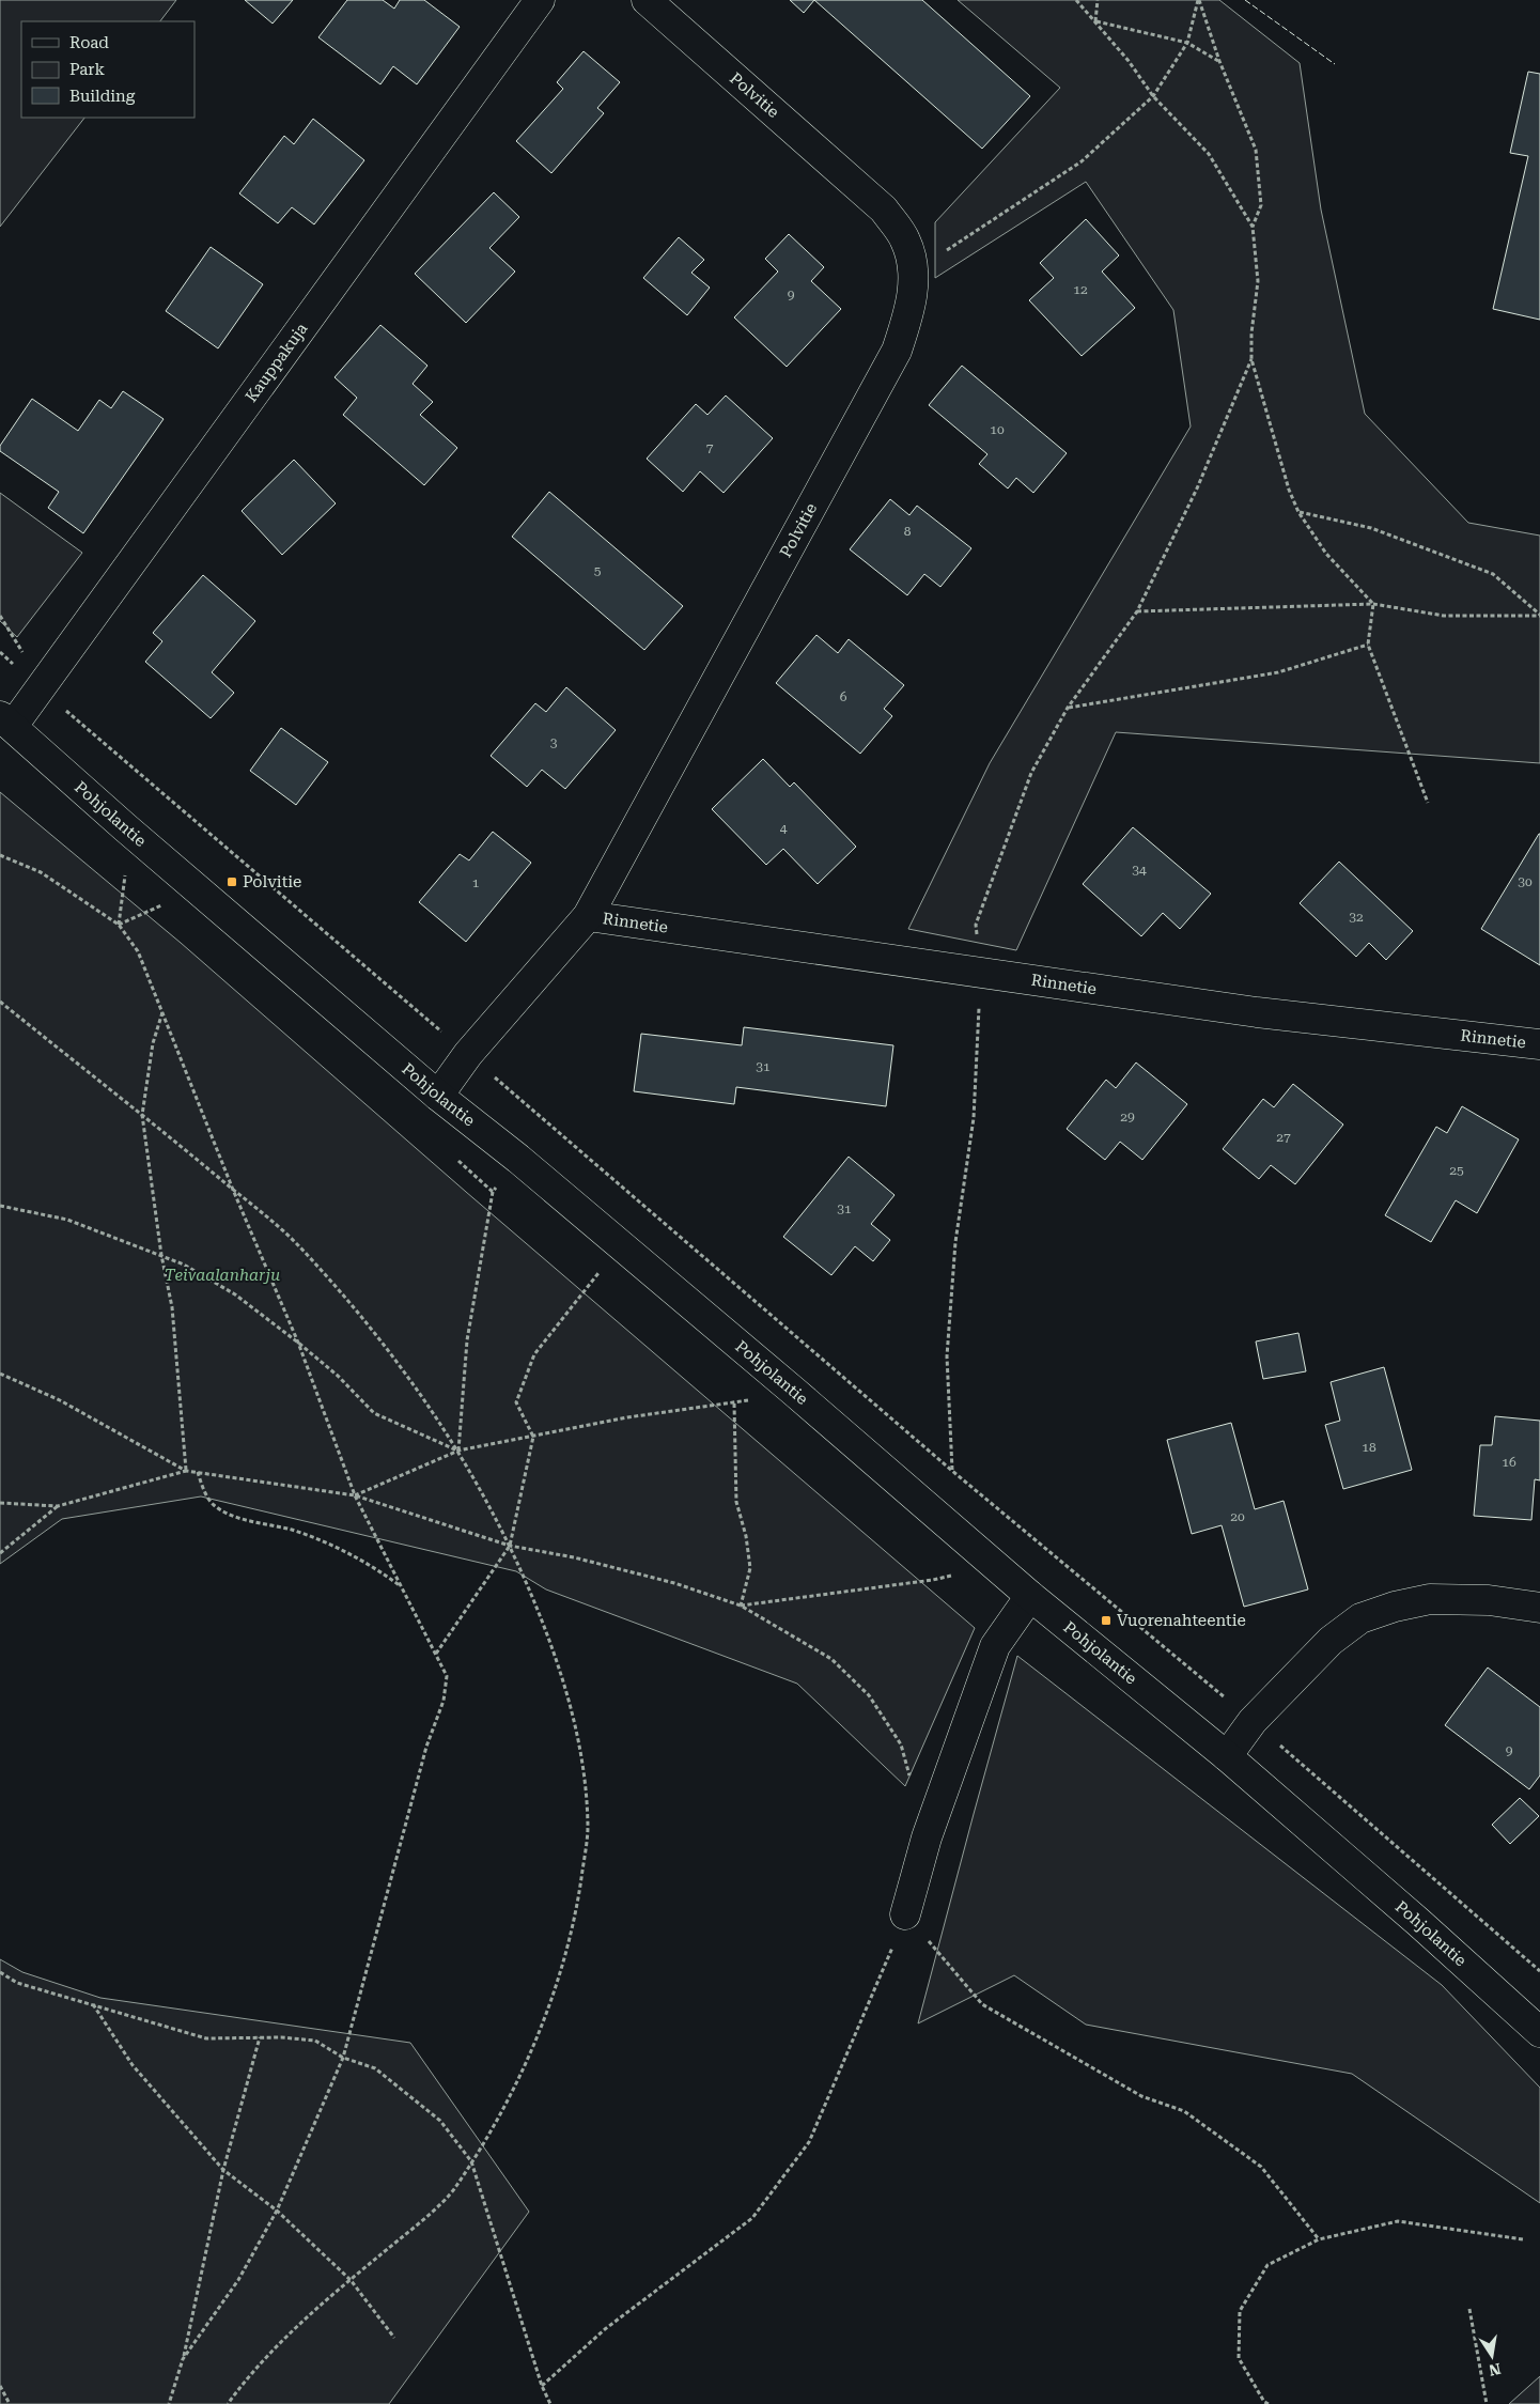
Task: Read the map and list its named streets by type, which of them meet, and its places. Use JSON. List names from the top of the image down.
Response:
{
  "streets": {
    "street": [
      "Polvitie",
      "Kauppakuja",
      "Pohjolantie",
      "Rinnetie"
    ]
  },
  "crossings": [
    ["Polvitie", "Pohjolantie"],
    ["Polvitie", "Rinnetie"],
    ["Kauppakuja", "Pohjolantie"]
  ],
  "parks": ["Teivaalanharju"],
  "places": {
    "transit": ["Polvitie", "Vuorenahteentie"]
  },
  "house_numbers": [
    "12",
    "9",
    "10",
    "7",
    "8",
    "5",
    "6",
    "3",
    "4",
    "34",
    "30",
    "1",
    "32",
    "31",
    "29",
    "27",
    "25",
    "31",
    "18",
    "16",
    "20",
    "9"
  ],
  "legend": ["Road", "Park", "Building"],
  "north": "bottom"
}
